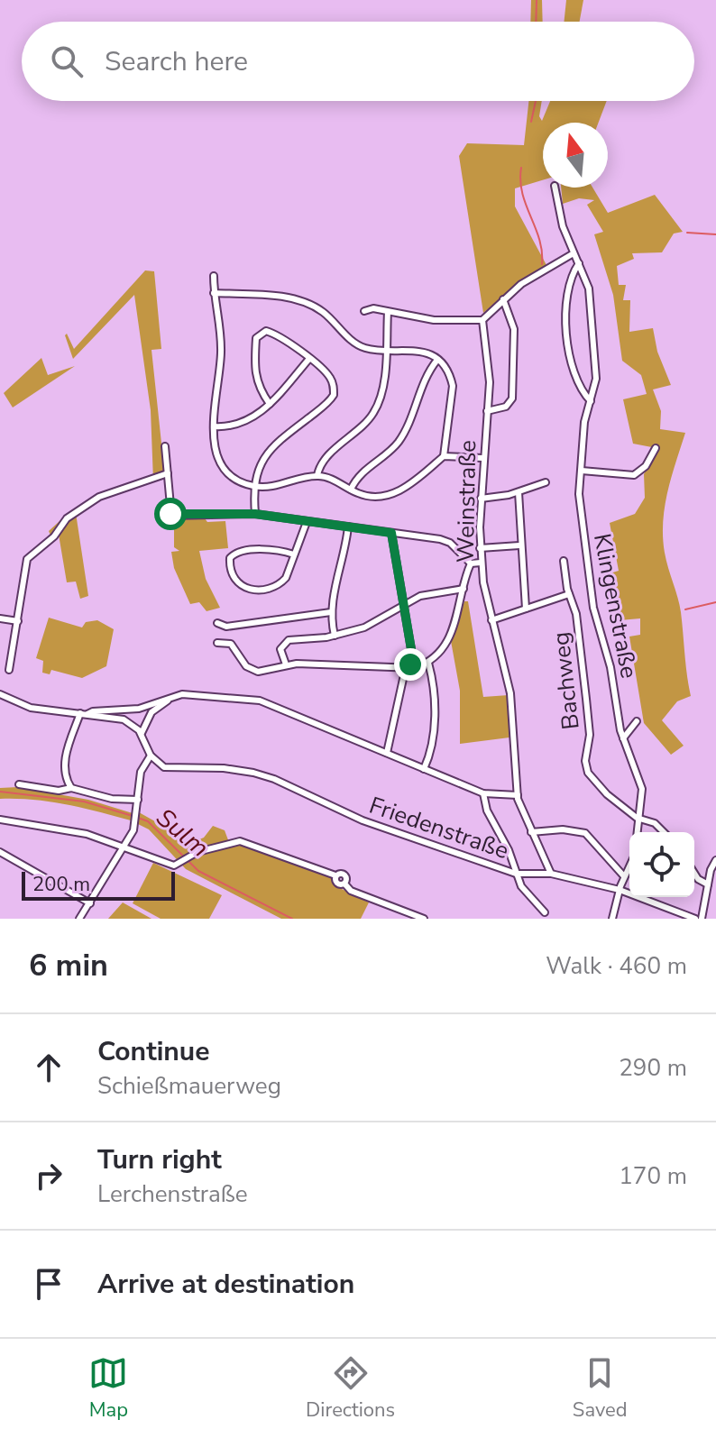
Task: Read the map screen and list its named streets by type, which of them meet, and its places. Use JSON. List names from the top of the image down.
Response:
{
  "streets": {
    "street": [
      "Weinstraße",
      "Klingenstraße",
      "Bachweg",
      "Friedenstraße"
    ]
  },
  "crossings": [
    ["Weinstraße", "Friedenstraße"],
    ["Klingenstraße", "Bachweg"]
  ],
  "water": ["Sulm"],
  "scale_bar": "200 m",
  "north": "top",
  "page": {
    "search": "Search here",
    "scale": "200 m",
    "heading": ["6 min", "Walk · 460 m"],
    "list": [
      ["Continue", "Schießmauerweg", "290 m"],
      ["Turn right", "Lerchenstraße", "170 m"],
      "Arrive at destination"
    ],
    "nav": ["Map", "Directions", "Saved"]
  }
}
